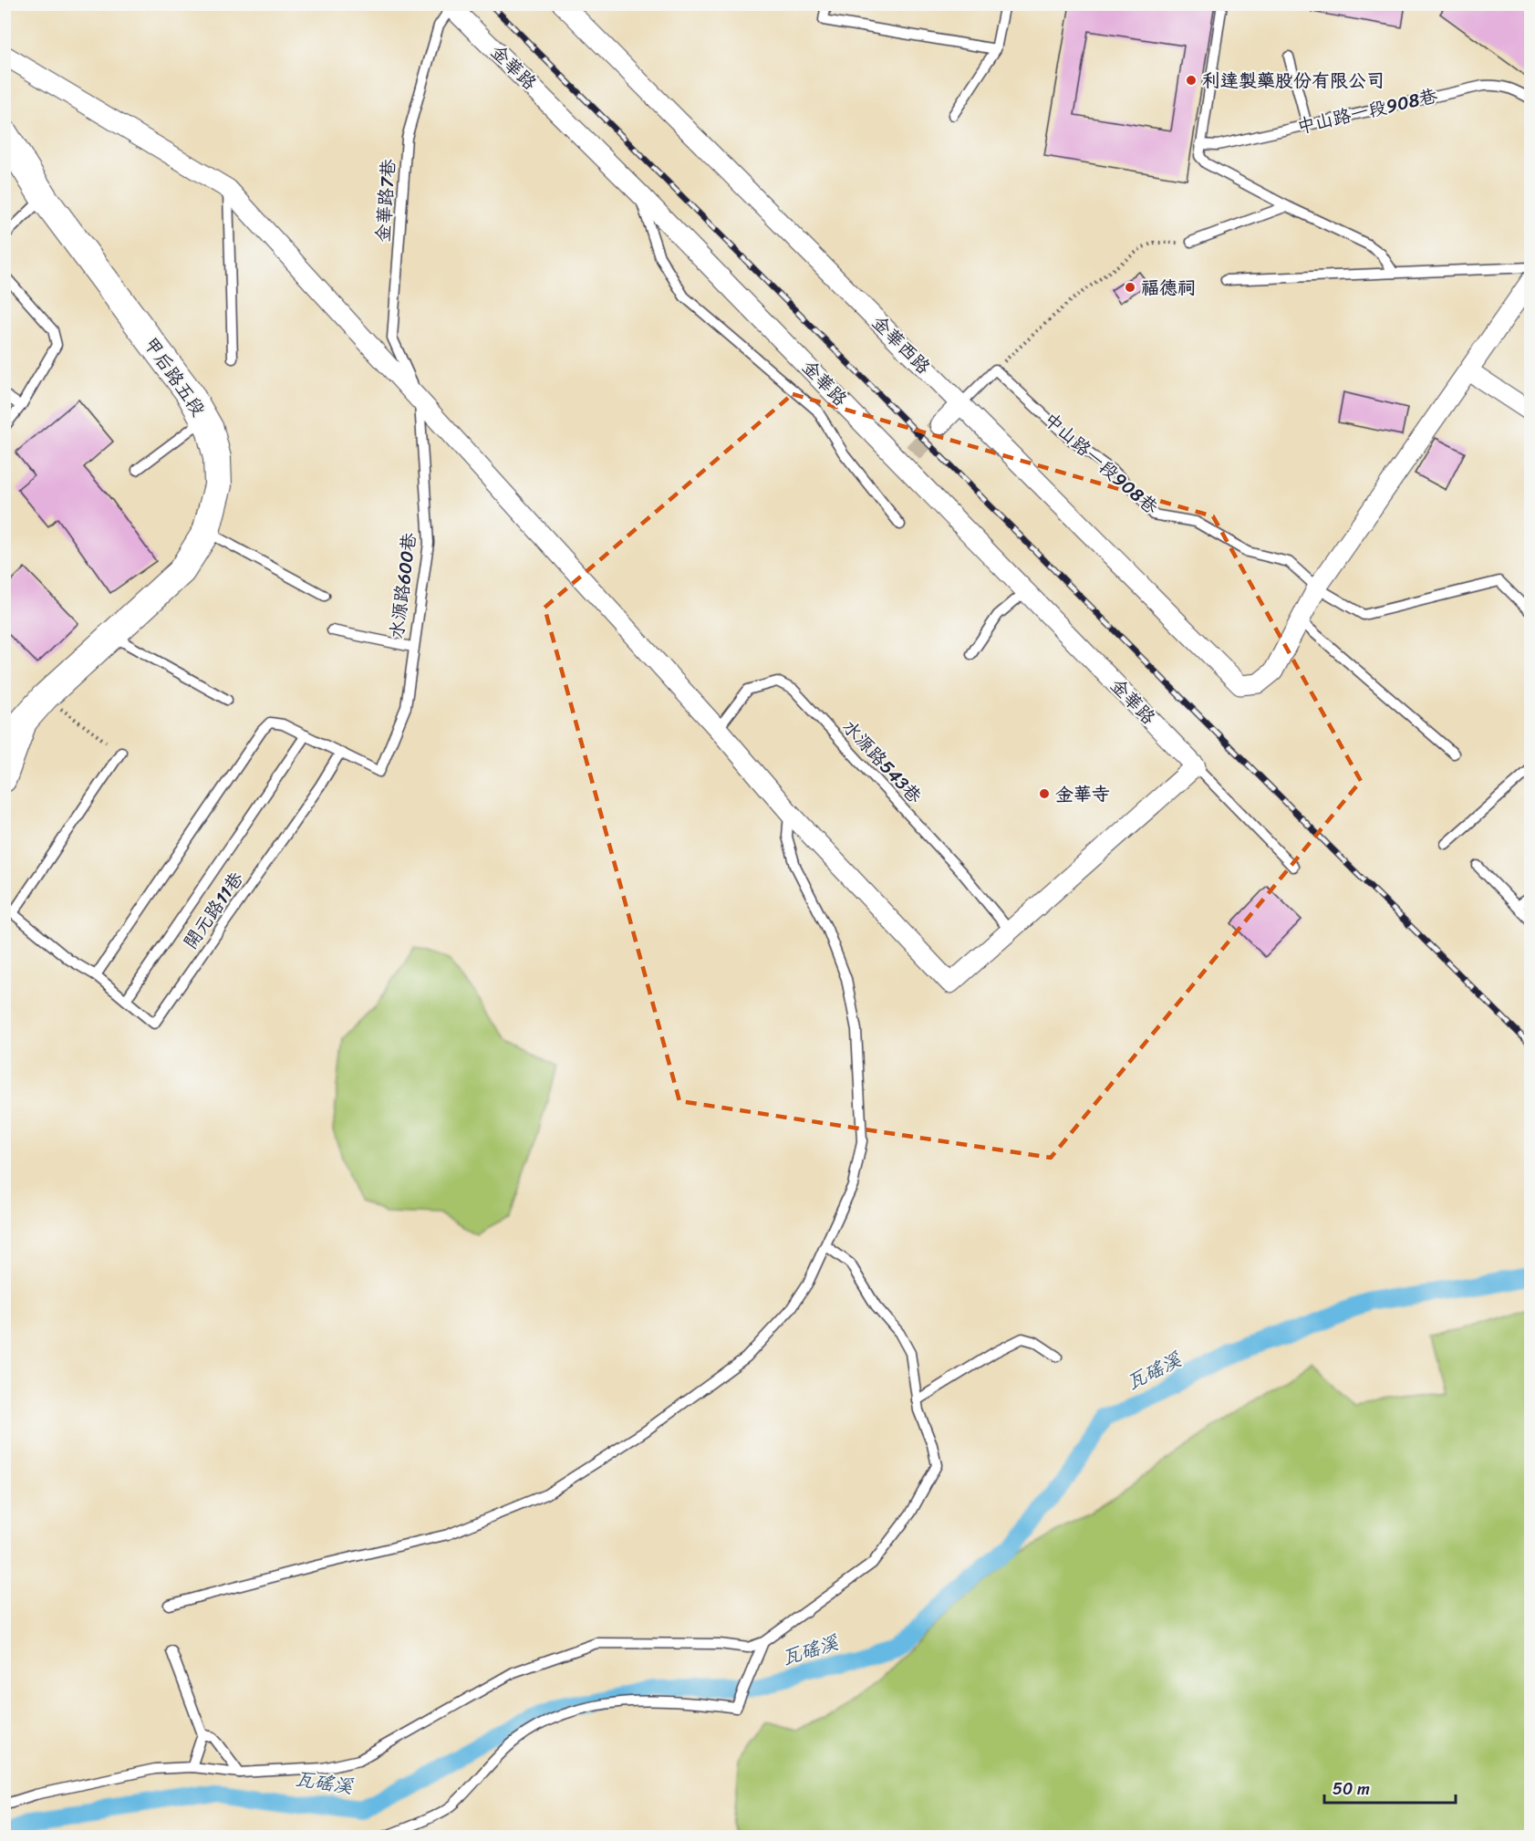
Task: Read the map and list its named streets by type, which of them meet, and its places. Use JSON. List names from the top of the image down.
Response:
{
  "streets": {
    "main road": ["甲后路五段"],
    "street": ["金華路", "金華西路"],
    "lane": [
      "中山路一段908巷",
      "金華路7巷",
      "水源路600巷",
      "水源路543巷",
      "開元路11巷"
    ]
  },
  "crossings": [
    ["金華路", "金華路7巷"],
    ["金華路7巷", "水源路600巷"],
    ["水源路600巷", "開元路11巷"]
  ],
  "water": ["瓦磘溪"],
  "places": ["利達製藥股份有限公司", "福德祠", "金華寺"],
  "scale_bar": "50 m"
}
